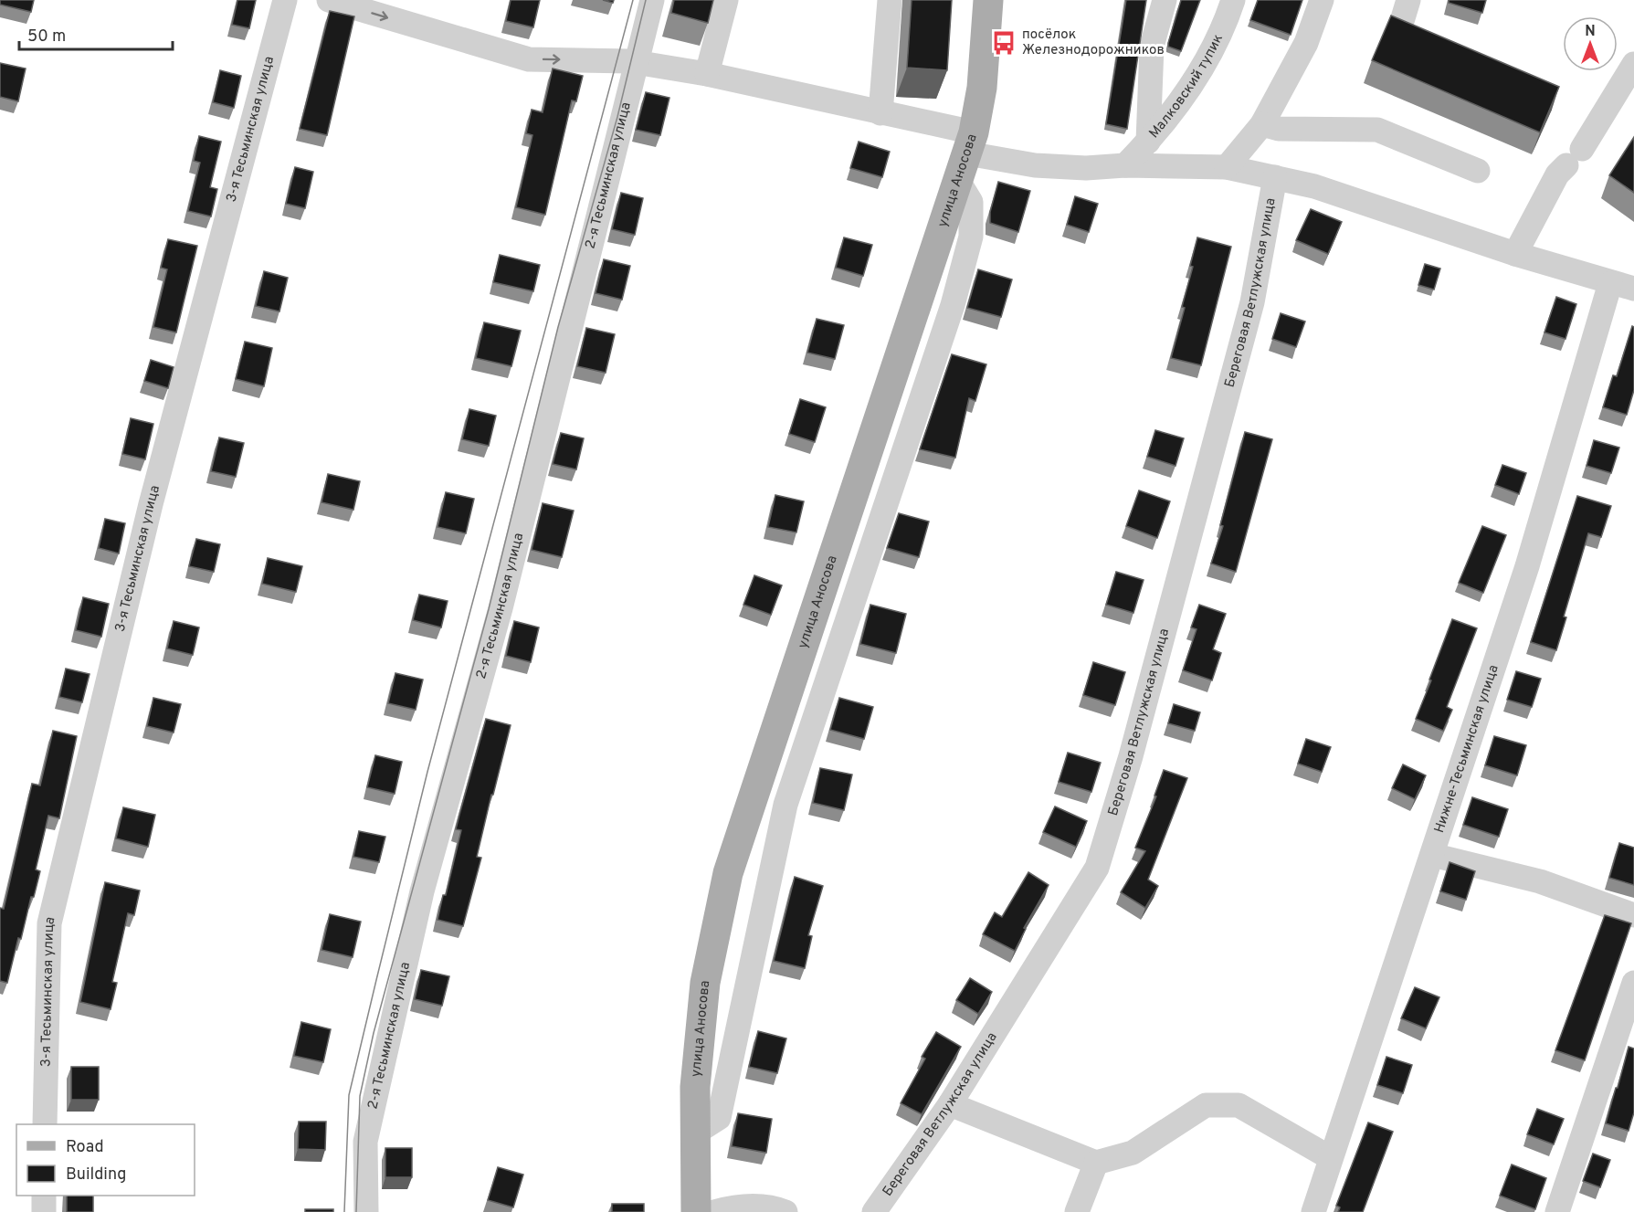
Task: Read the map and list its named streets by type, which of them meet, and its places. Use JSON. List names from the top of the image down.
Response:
{
  "streets": {
    "main road": ["улица Аносова"],
    "street": [
      "Малковский тупик",
      "3-я Тесьминская улица",
      "2-я Тесьминская улица",
      "Береговая Ветлужская улица",
      "Нижне-Тесьминская улица"
    ]
  },
  "places": {
    "bus stop": ["посёлок Железнодорожников"]
  },
  "legend": ["Road", "Building"],
  "scale_bar": "50 m",
  "north": "top"
}
